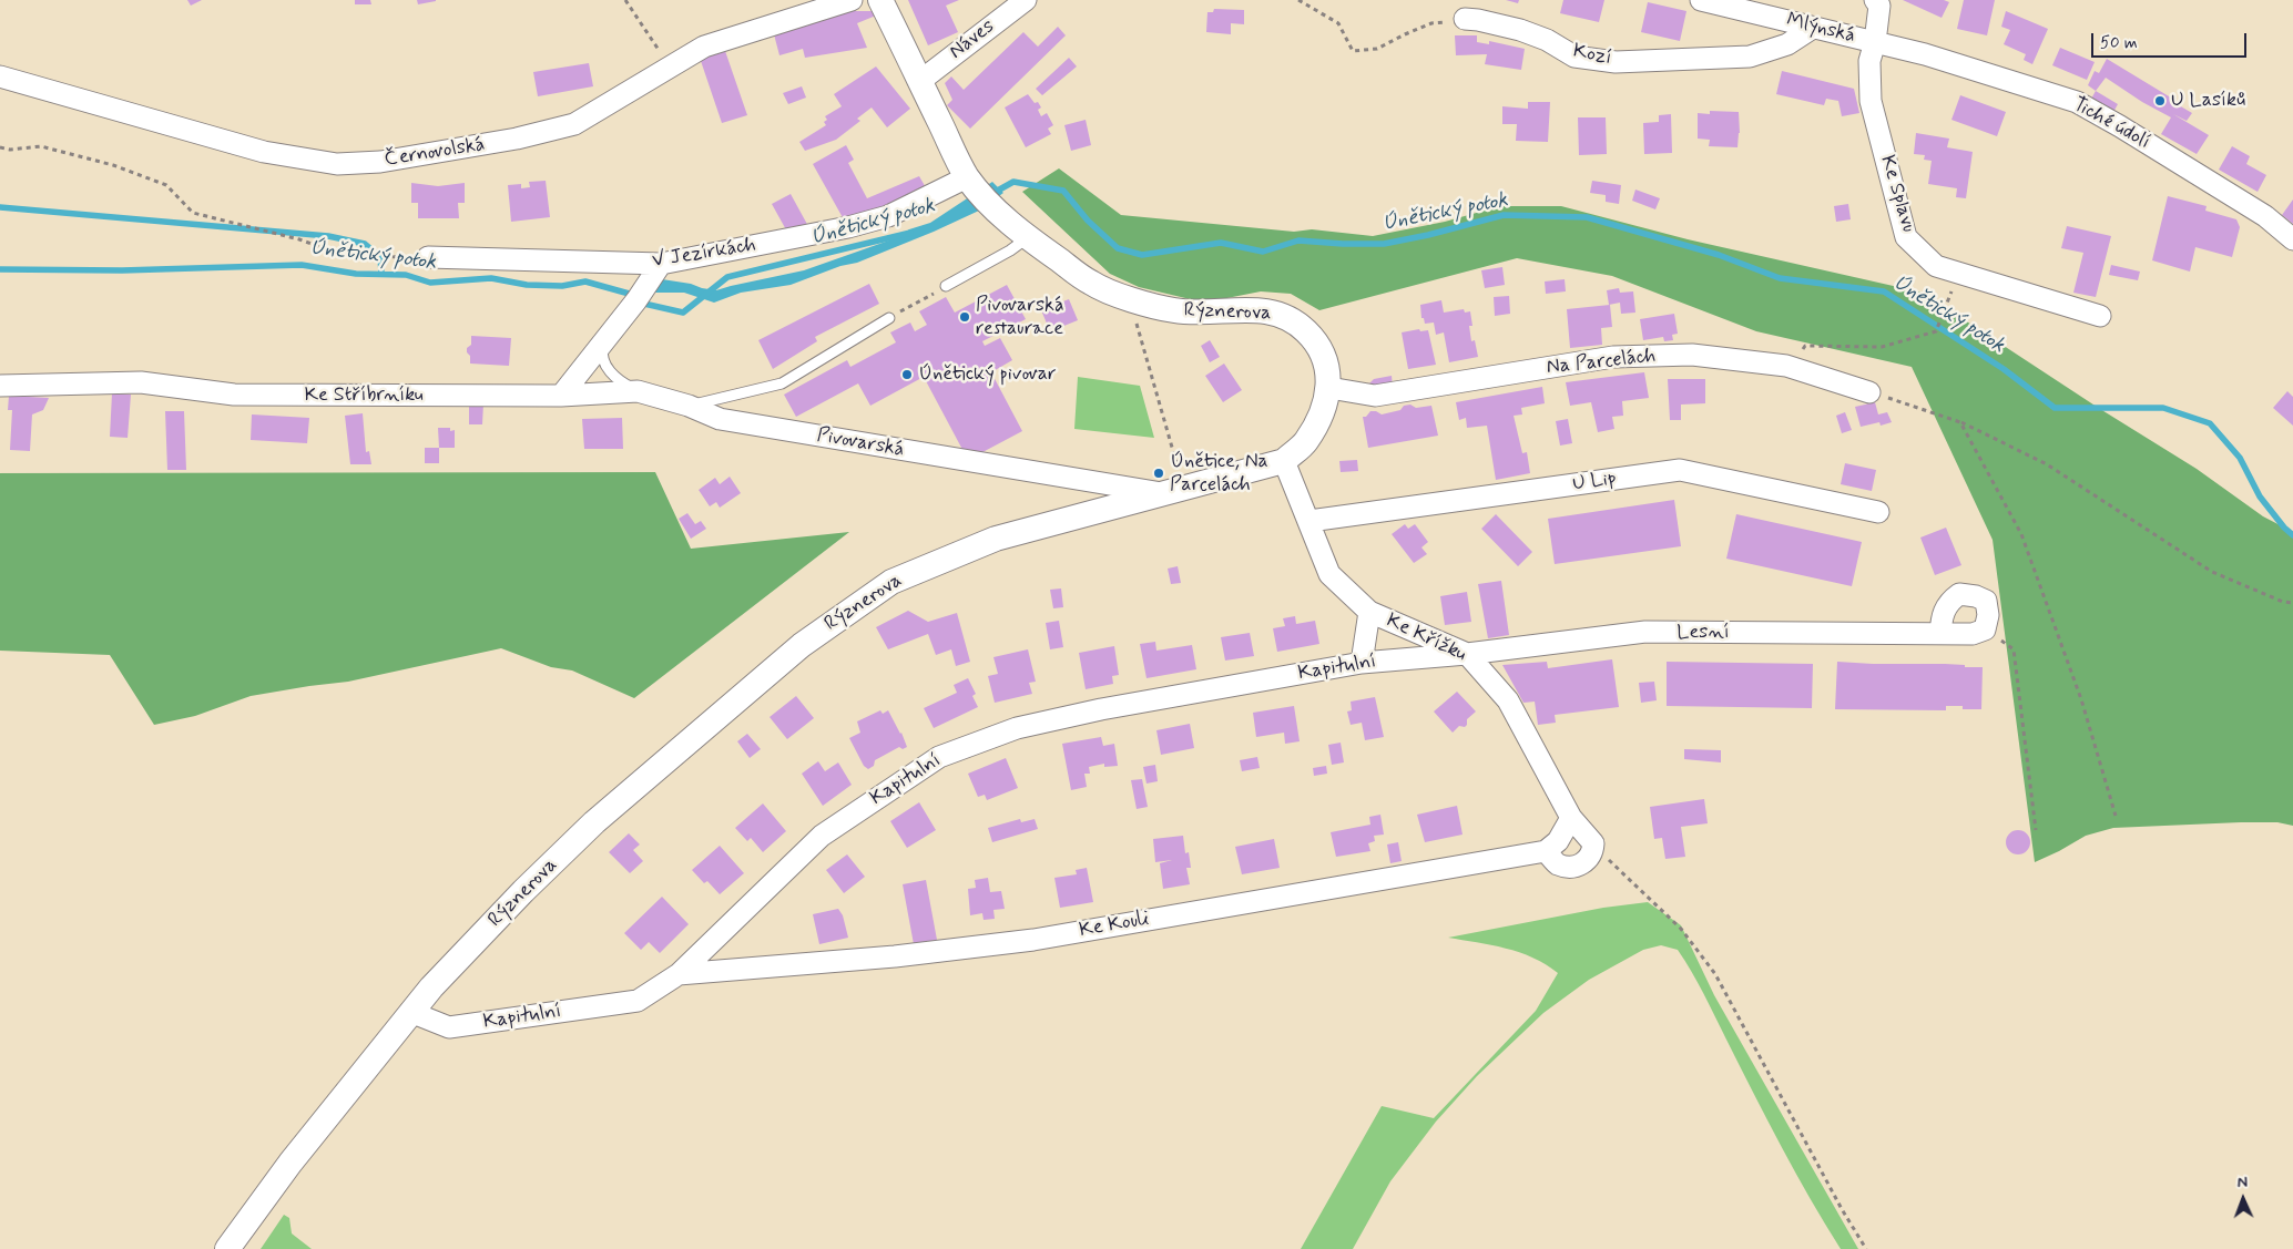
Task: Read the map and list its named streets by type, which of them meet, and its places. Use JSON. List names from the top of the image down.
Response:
{
  "streets": {
    "street": [
      "Mlýnská",
      "Náves",
      "Kozí",
      "Tiché údolí",
      "Černovolská",
      "Ke Splavu",
      "V Jezírkách",
      "Rýznerova",
      "Na Parcelách",
      "Ke Stříbrníku",
      "Pivovarská",
      "U Lip",
      "Lesní",
      "Ke Křížku",
      "Kapitulní",
      "Ke Kouli"
    ]
  },
  "crossings": [
    ["Mlýnská", "Kozí"],
    ["Mlýnská", "Tiché údolí"],
    ["Mlýnská", "Ke Splavu"],
    ["Tiché údolí", "Ke Splavu"],
    ["V Jezírkách", "Rýznerova"],
    ["Rýznerova", "Na Parcelách"],
    ["Rýznerova", "Pivovarská"],
    ["Rýznerova", "Ke Křížku"],
    ["Rýznerova", "Kapitulní"],
    ["Ke Stříbrníku", "Pivovarská"],
    ["U Lip", "Ke Křížku"],
    ["Lesní", "Ke Křížku"],
    ["Lesní", "Kapitulní"],
    ["Ke Křížku", "Kapitulní"],
    ["Kapitulní", "Ke Kouli"]
  ],
  "water": ["Únětický potok"],
  "places": [
    "U Lasíků",
    "Pivovarská restaurace",
    "Únětický pivovar",
    "Únětice, Na Parcelách"
  ],
  "scale_bar": "50 m",
  "north": "top"
}
